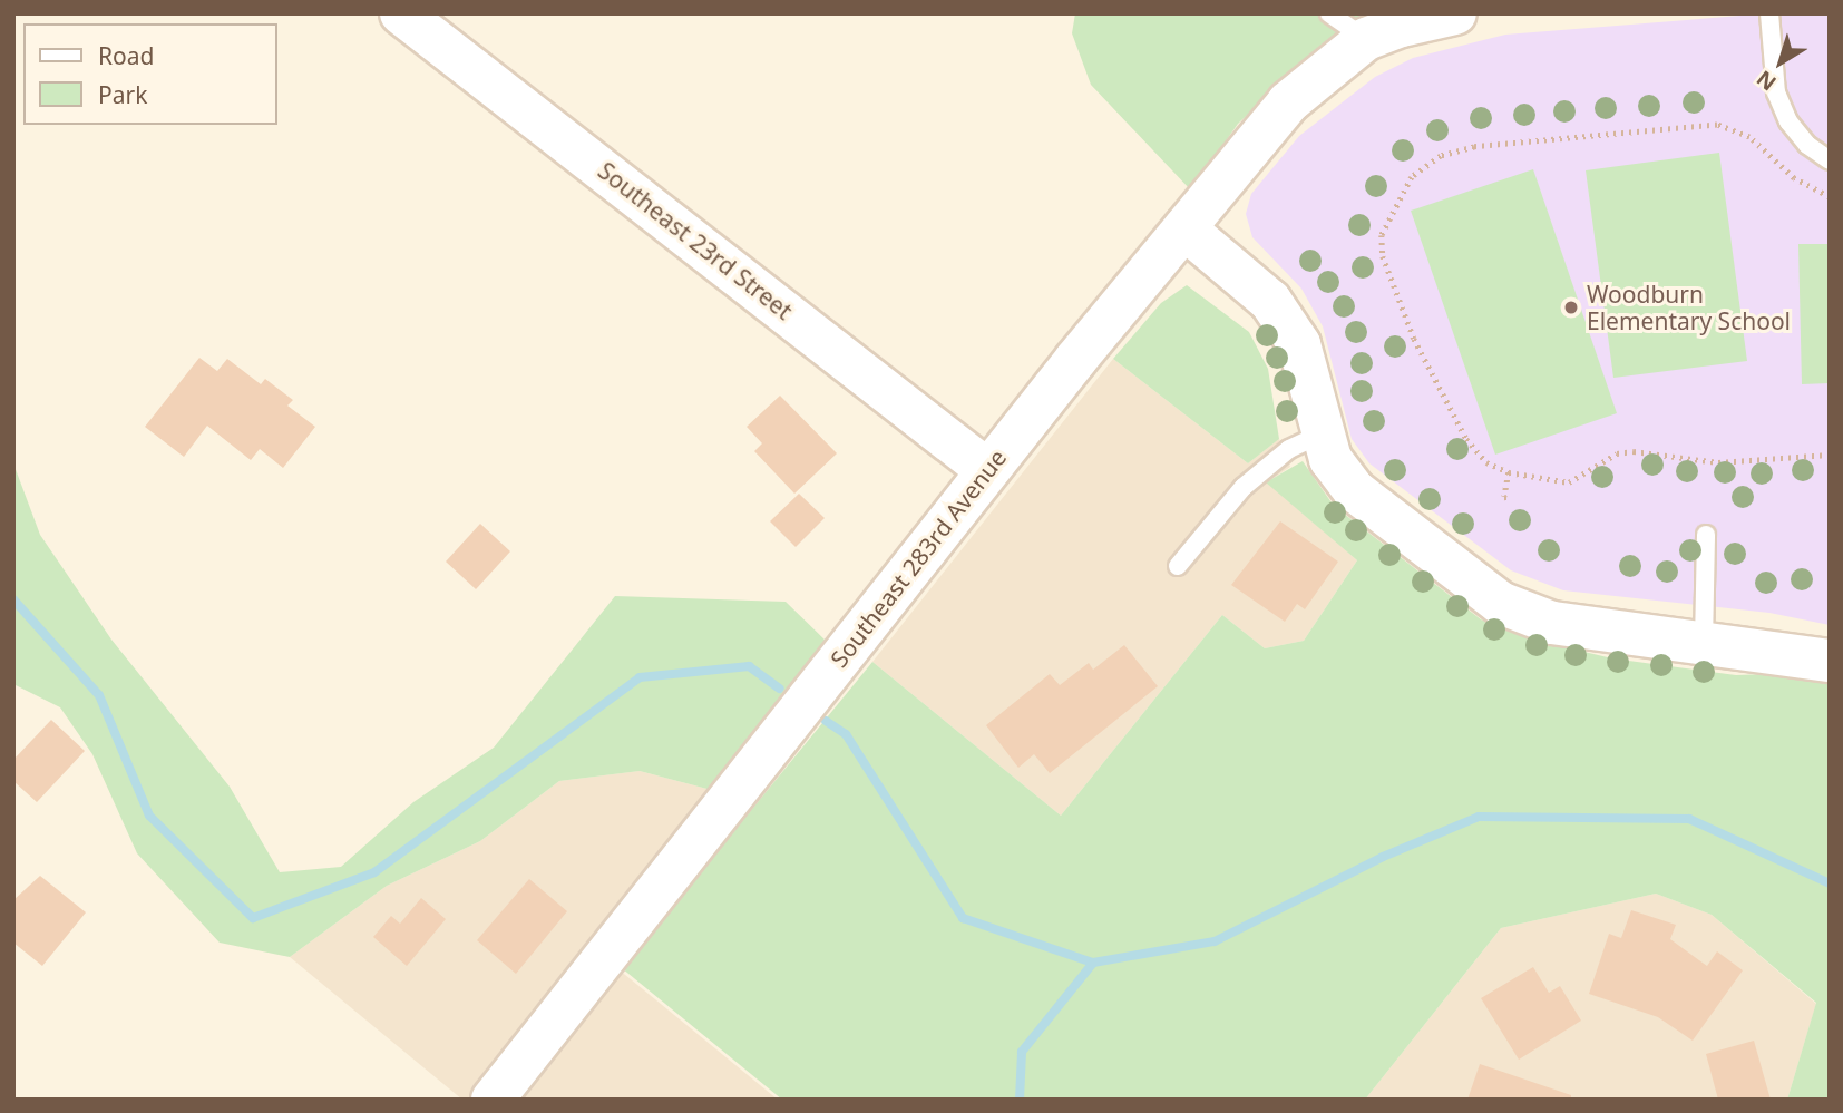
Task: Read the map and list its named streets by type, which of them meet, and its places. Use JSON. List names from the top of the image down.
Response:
{
  "streets": {
    "street": ["Southeast 23rd Street", "Southeast 283rd Avenue"]
  },
  "crossings": [
    ["Southeast 23rd Street", "Southeast 283rd Avenue"]
  ],
  "places": ["Woodburn Elementary School"],
  "legend": ["Road", "Park"],
  "north": "bottom left"
}
